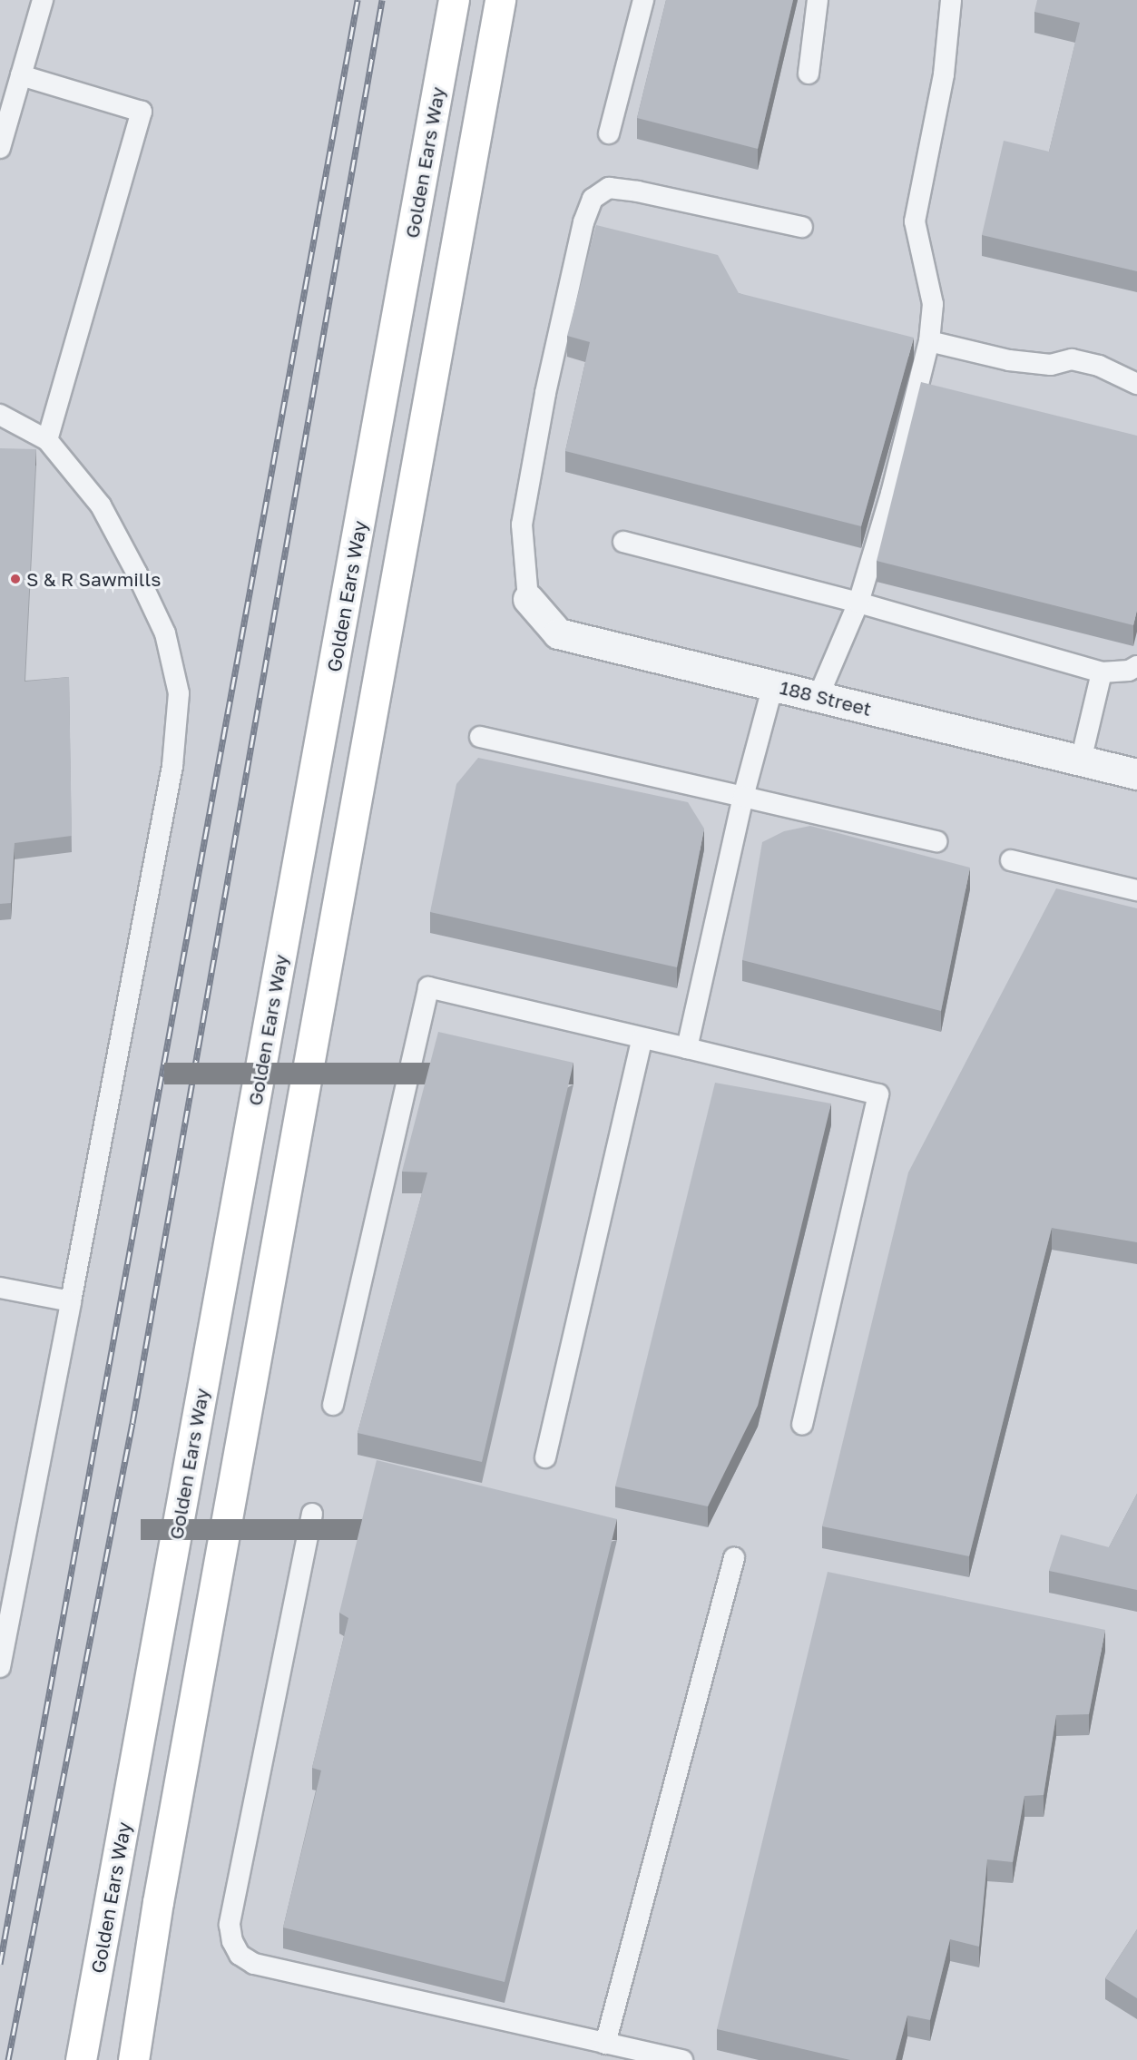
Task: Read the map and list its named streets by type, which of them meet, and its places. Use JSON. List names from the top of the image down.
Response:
{
  "streets": {
    "main road": ["Golden Ears Way"],
    "street": ["188 Street"]
  },
  "places": ["S & R Sawmills"]
}
